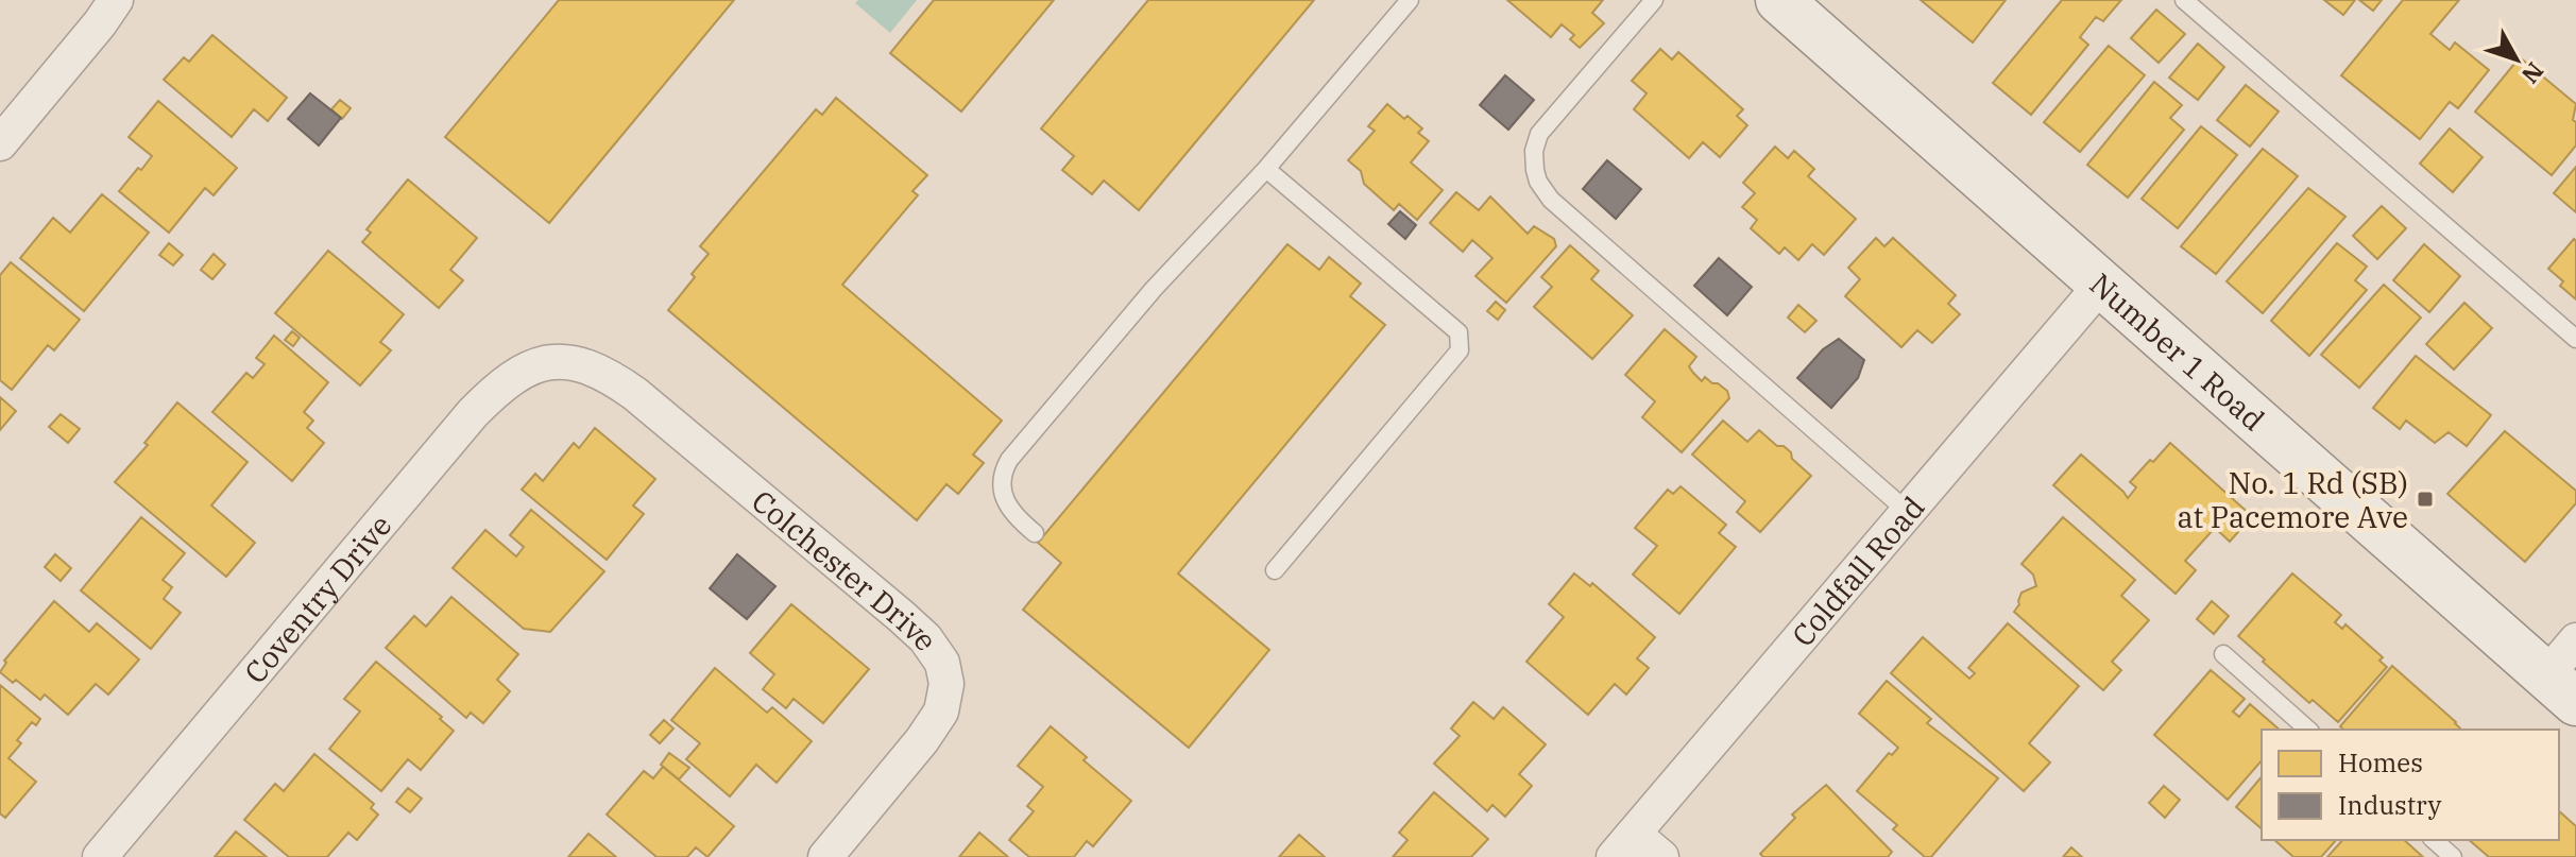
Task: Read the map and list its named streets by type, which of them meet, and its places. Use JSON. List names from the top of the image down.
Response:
{
  "streets": {
    "main road": ["Number 1 Road"],
    "street": ["Coldfall Road", "Colchester Drive", "Coventry Drive"]
  },
  "crossings": [
    ["Number 1 Road", "Coldfall Road"],
    ["Colchester Drive", "Coventry Drive"]
  ],
  "places": {
    "transit": ["No. 1 Rd (SB) at Pacemore Ave"]
  },
  "legend": ["Homes", "Industry"],
  "north": "bottom right"
}
